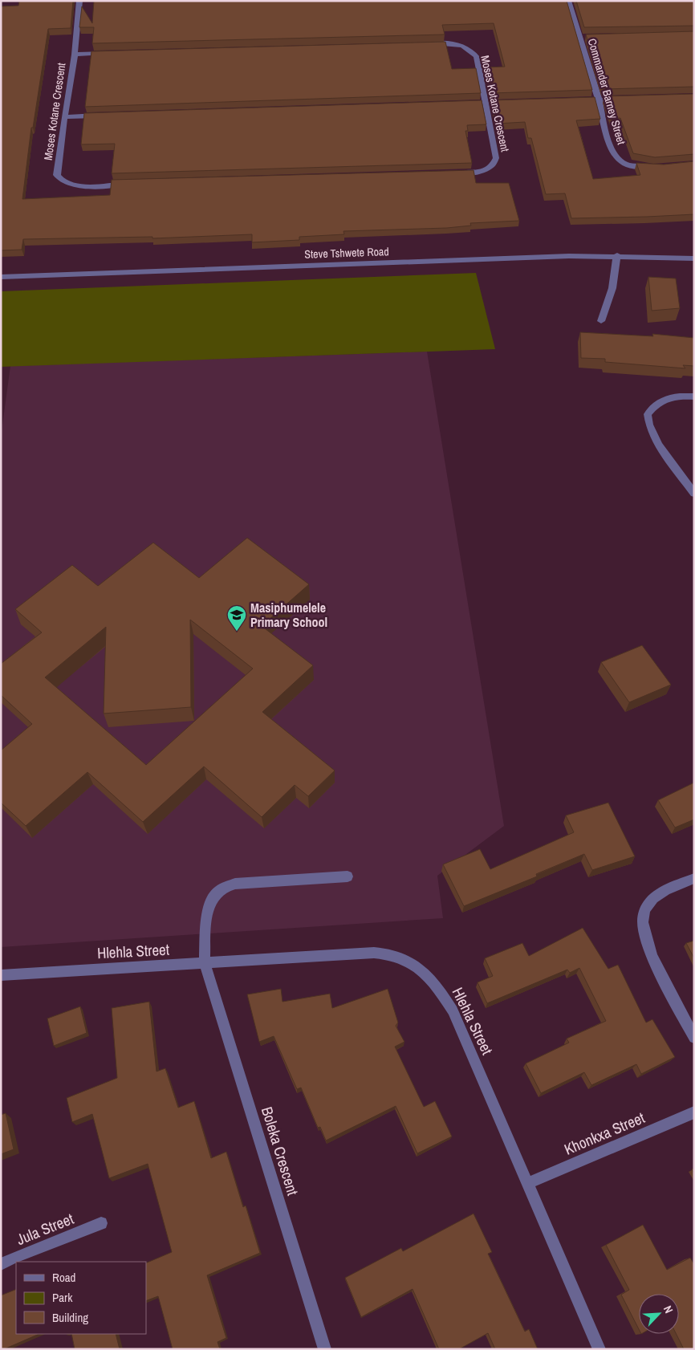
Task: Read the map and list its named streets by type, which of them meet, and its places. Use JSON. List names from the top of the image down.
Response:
{
  "streets": {
    "street": [
      "Commander Barney Street",
      "Moses Kotane Crescent",
      "Steve Tshwete Road",
      "Hlehla Street",
      "Khonkxa Street",
      "Boleka Crescent",
      "Jula Street"
    ]
  },
  "crossings": [
    ["Hlehla Street", "Khonkxa Street"],
    ["Hlehla Street", "Boleka Crescent"]
  ],
  "places": {
    "school or university": ["Masiphumelele Primary School"]
  },
  "legend": ["Road", "Park", "Building"],
  "north": "top right"
}
